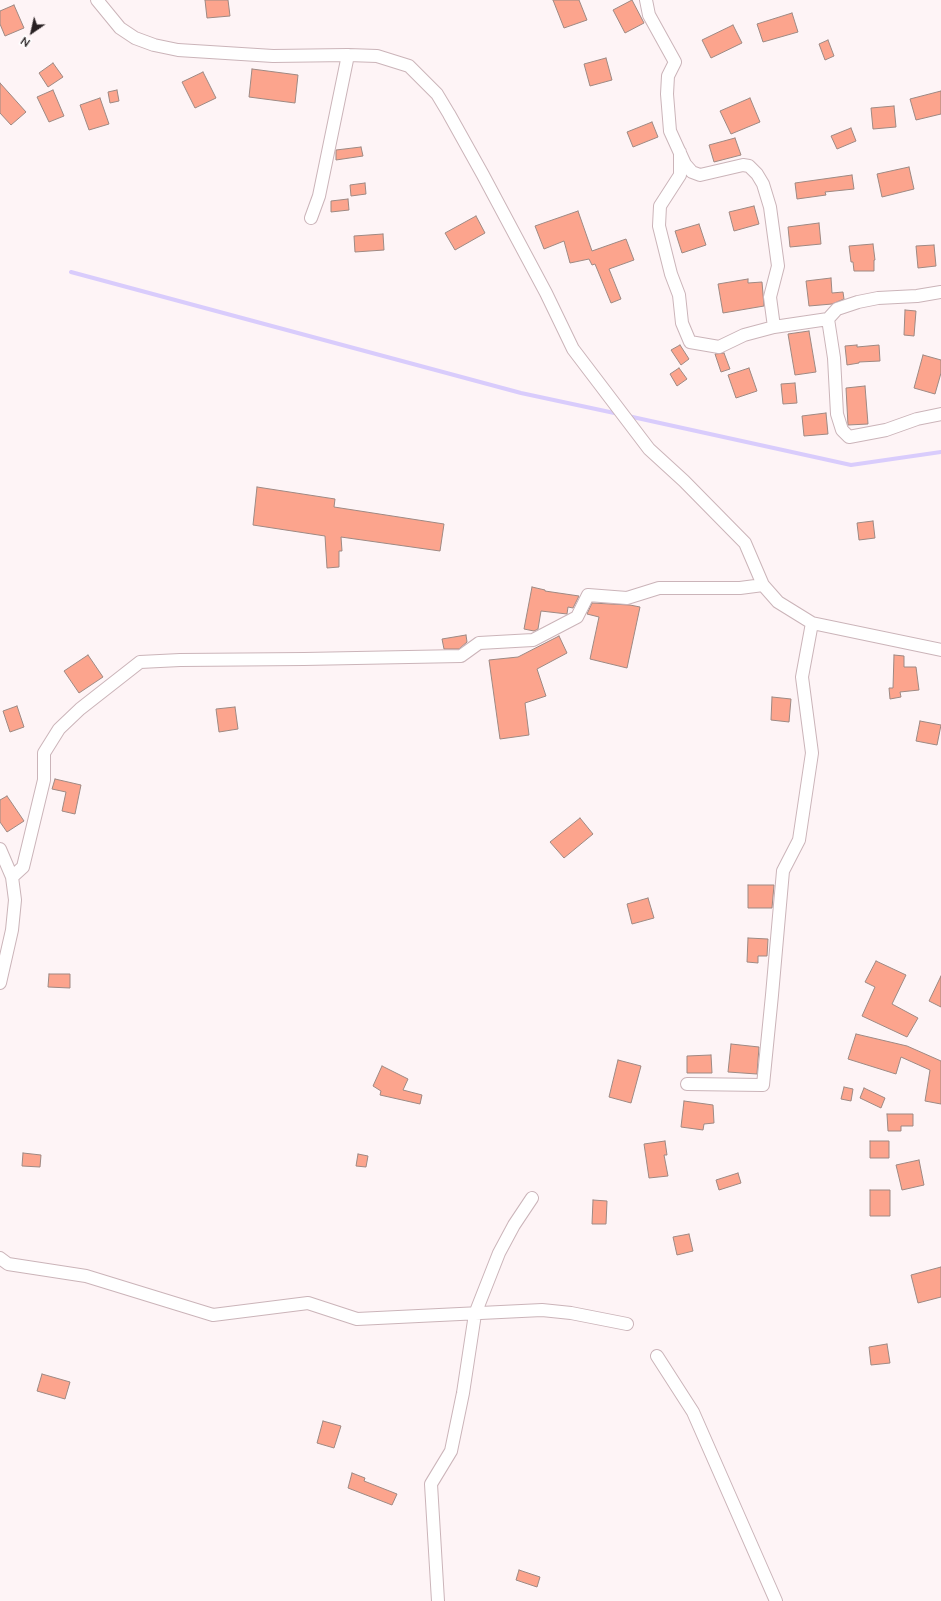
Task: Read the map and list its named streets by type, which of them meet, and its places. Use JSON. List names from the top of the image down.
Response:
{
  "north": "bottom left"
}
